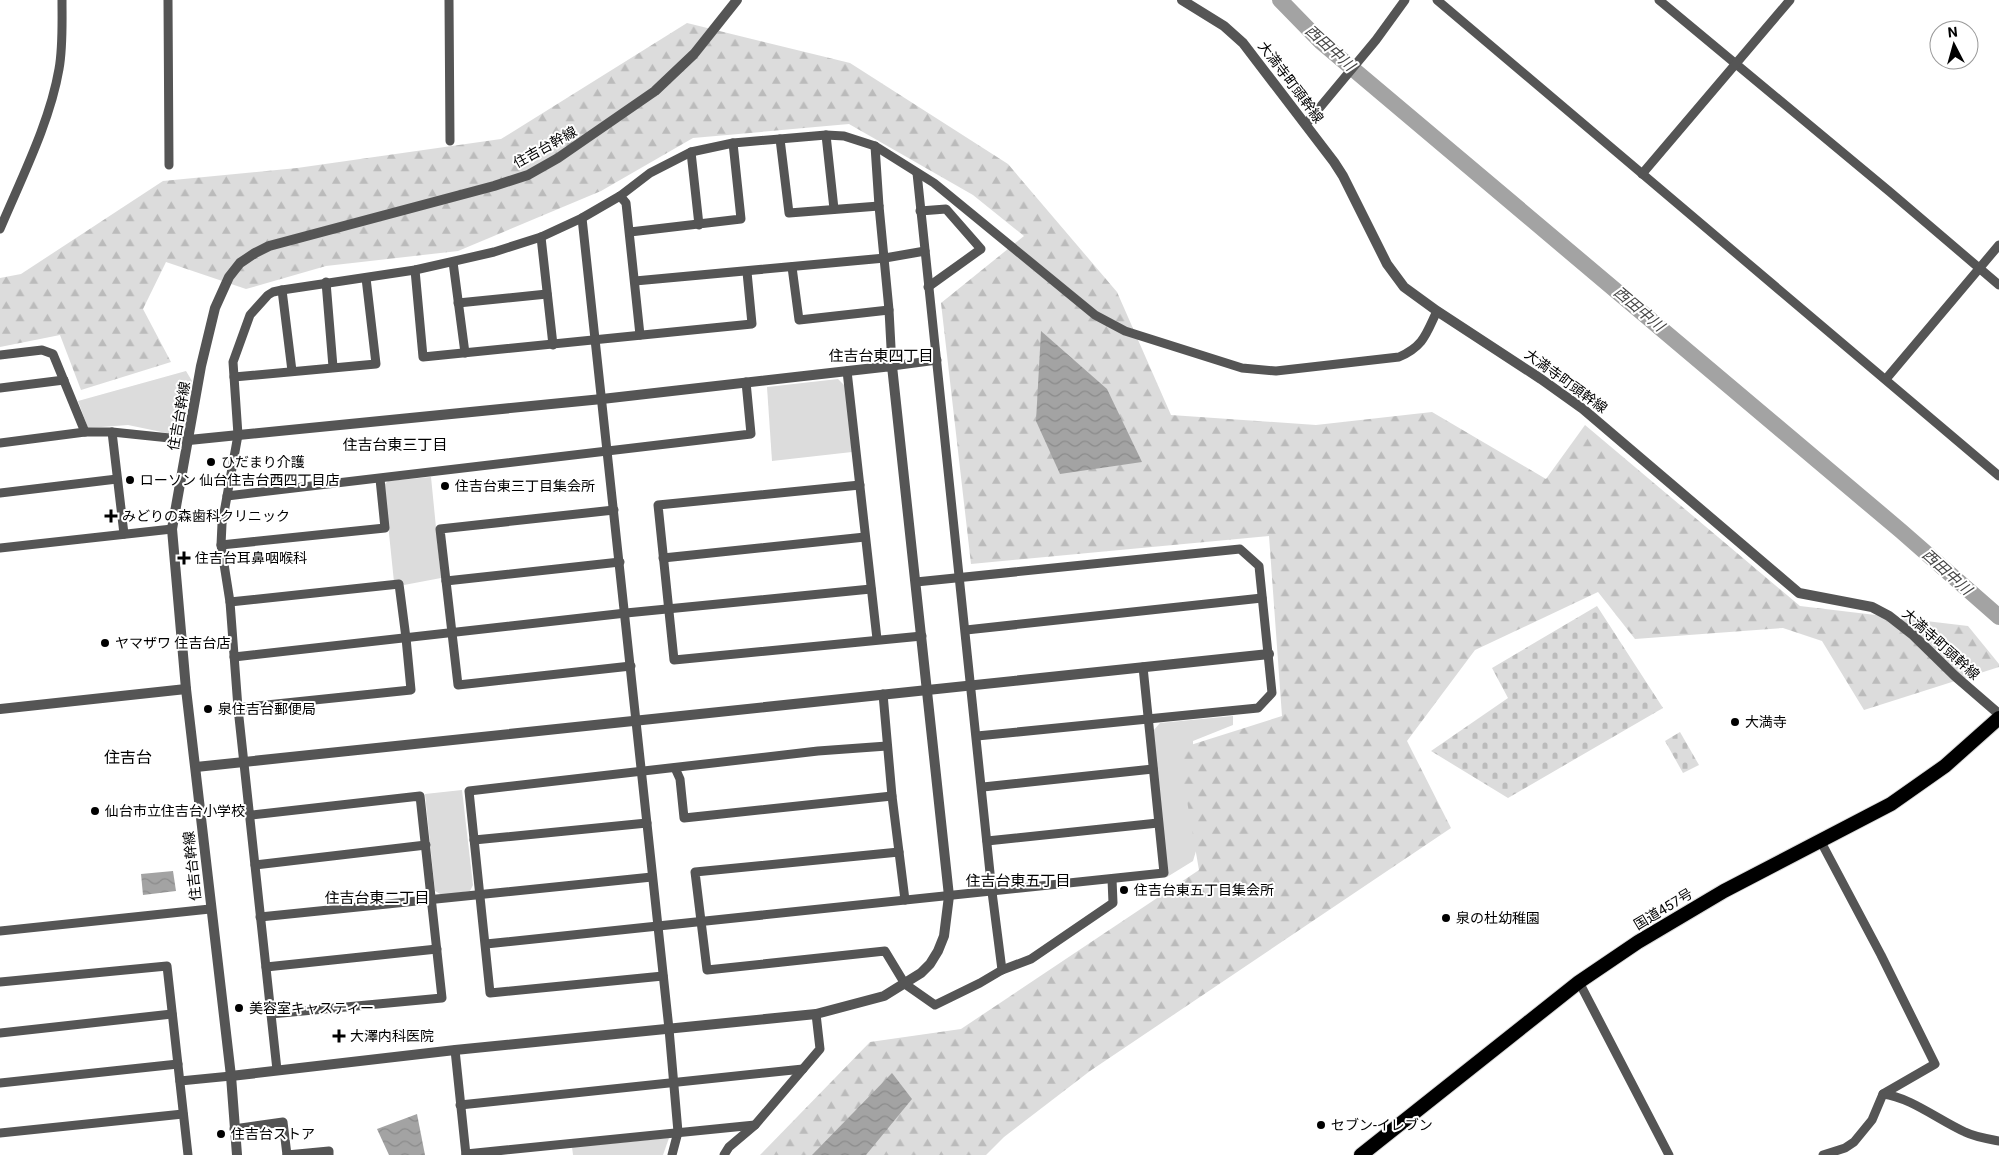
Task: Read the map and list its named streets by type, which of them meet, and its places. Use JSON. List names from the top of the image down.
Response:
{
  "streets": {
    "highway": ["国道457号"],
    "street": ["大満寺町頭幹線", "住吉台幹線"]
  },
  "districts": [
    "住吉台東四丁目",
    "住吉台東三丁目",
    "住吉台",
    "住吉台東五丁目",
    "住吉台東二丁目"
  ],
  "water": ["西田中川"],
  "places": {
    "other": [
      "ひだまり介護",
      "ローソン 仙台住吉台西四丁目店",
      "住吉台東三丁目集会所",
      "ヤマザワ 住吉台店",
      "泉住吉台郵便局",
      "大満寺",
      "仙台市立住吉台小学校",
      "住吉台東五丁目集会所",
      "泉の杜幼稚園",
      "美容室キャスティー",
      "セブン-イレブン",
      "住吉台ストア"
    ],
    "health": ["みどりの森歯科クリニック", "住吉台耳鼻咽喉科", "大澤内科医院"]
  },
  "north": "top"
}
